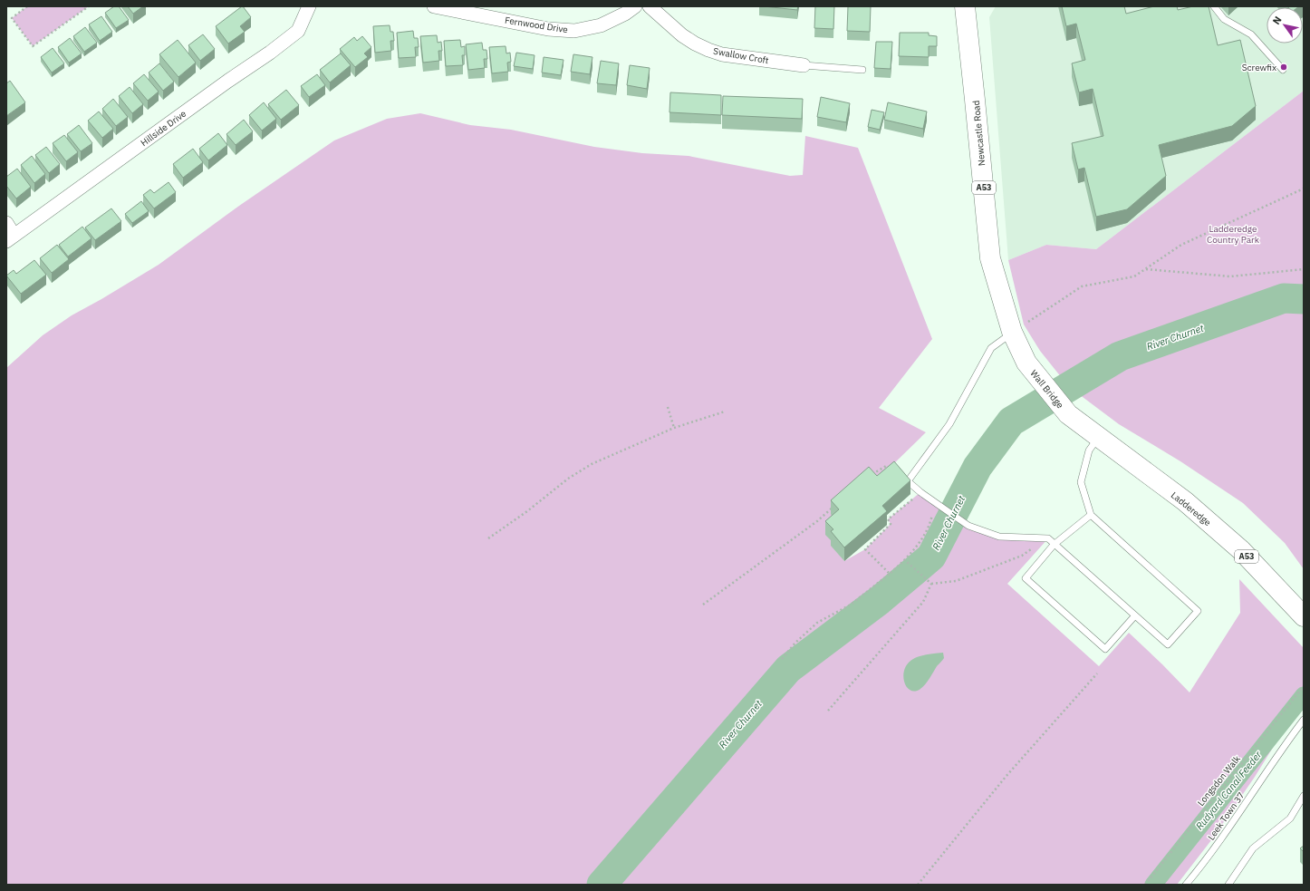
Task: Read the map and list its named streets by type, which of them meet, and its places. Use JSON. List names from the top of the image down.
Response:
{
  "streets": {
    "highway": [
      "Newcastle Road",
      "A53",
      "Wall Bridge",
      "Ladderedge"
    ],
    "street": ["Fernwood Drive", "Swallow Croft", "Hillside Drive"],
    "lane": ["Leek Town 37"],
    "path": ["Longsdon Walk"]
  },
  "crossings": [
    ["Newcastle Road", "Wall Bridge"],
    ["Wall Bridge", "Ladderedge"]
  ],
  "water": ["River Churnet", "Rudyard Canal Feeder"],
  "parks": ["Ladderedge Country Park"],
  "places": ["Screwfix"],
  "north": "top left"
}
